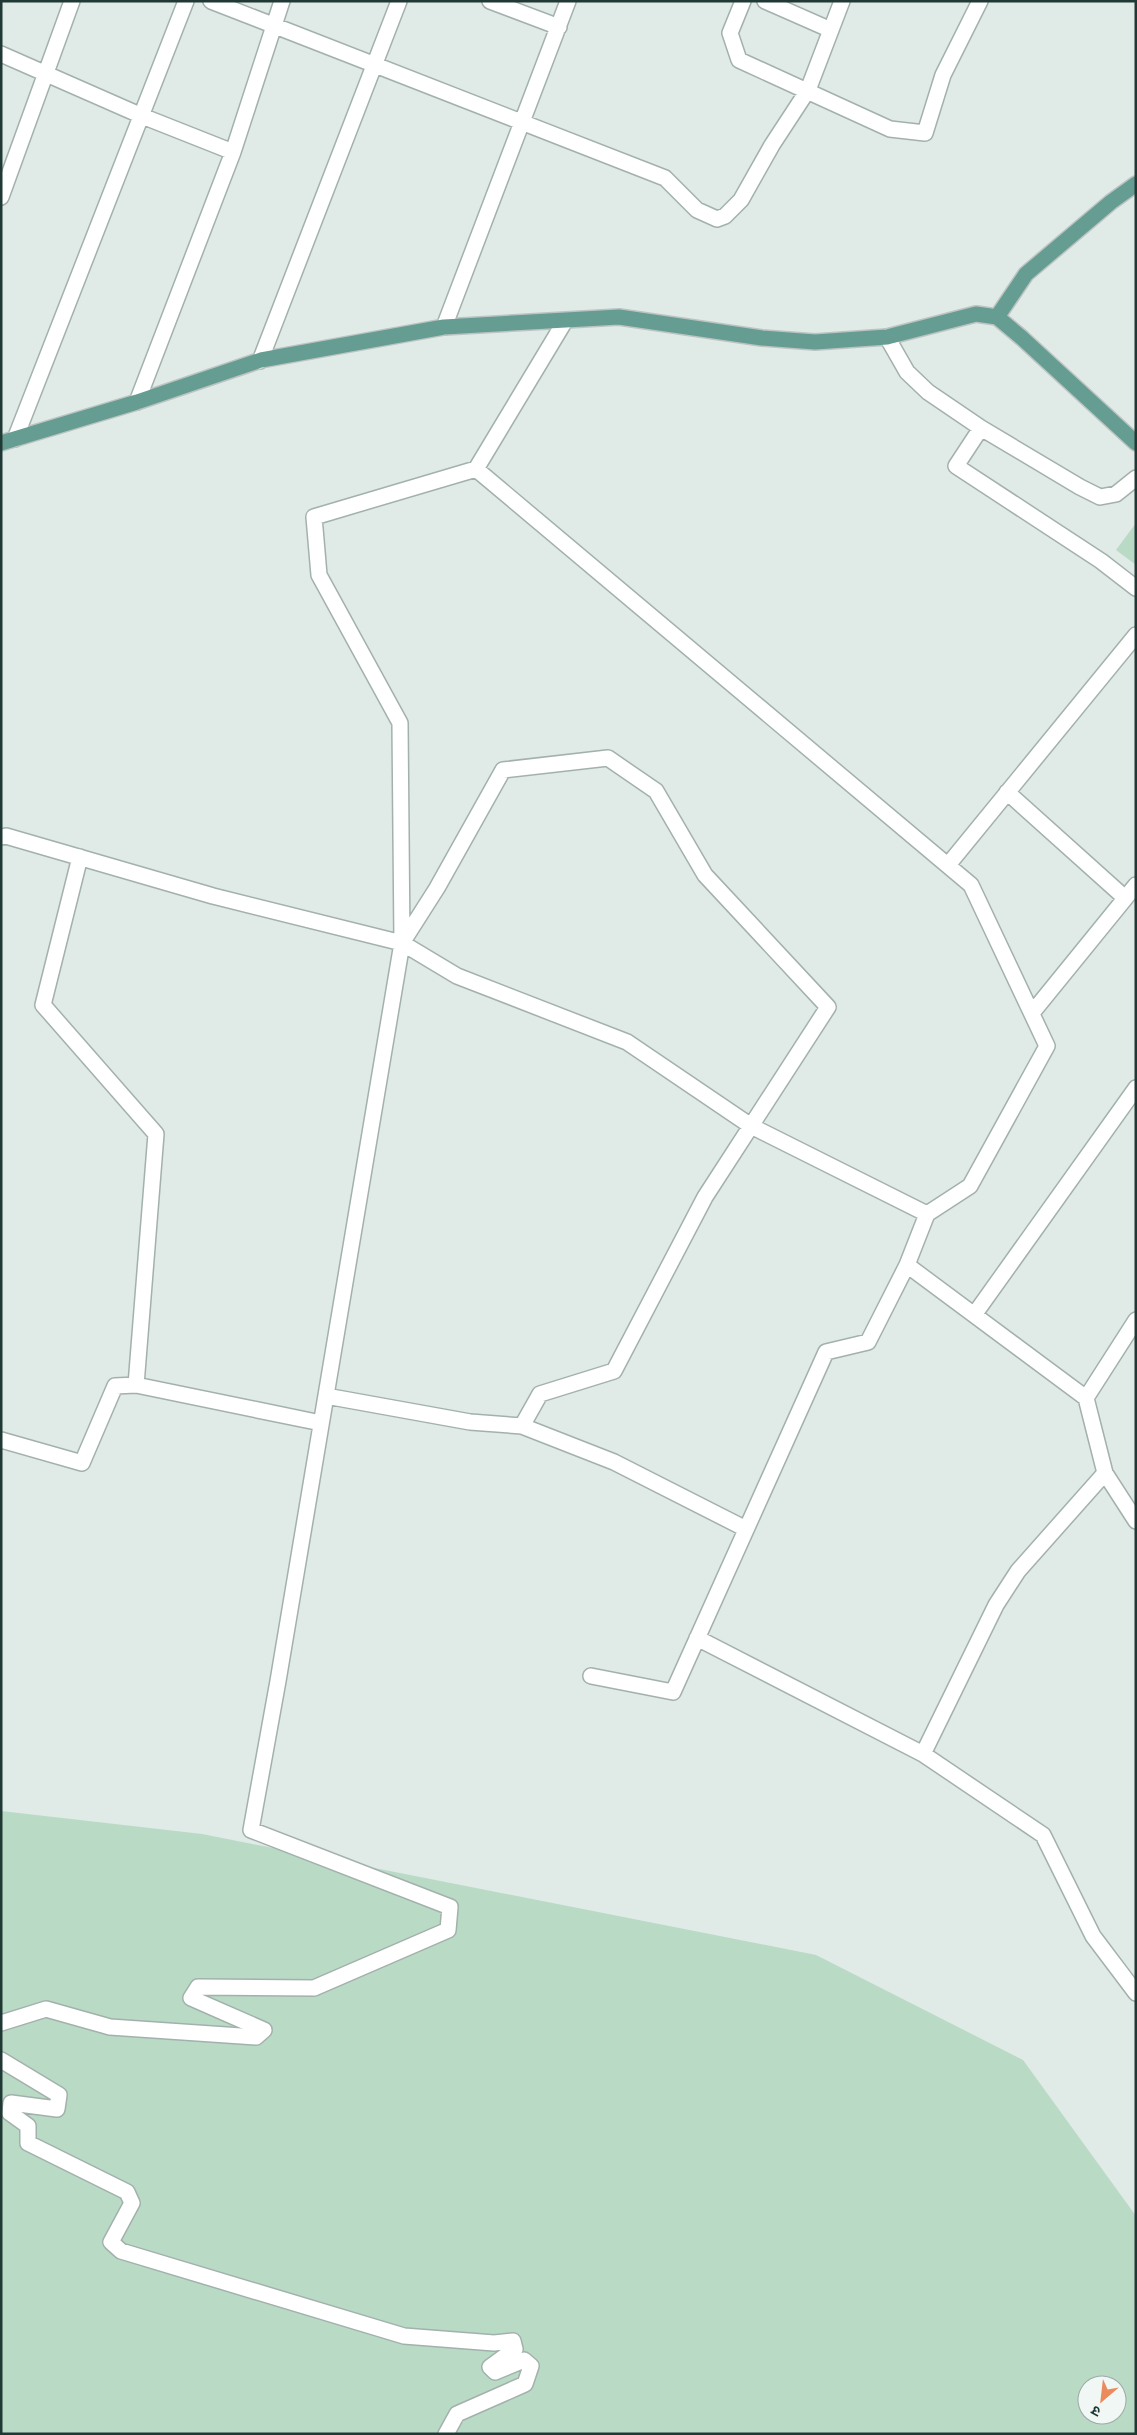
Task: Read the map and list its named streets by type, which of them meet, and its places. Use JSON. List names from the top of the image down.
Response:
{
  "north": "bottom left"
}
